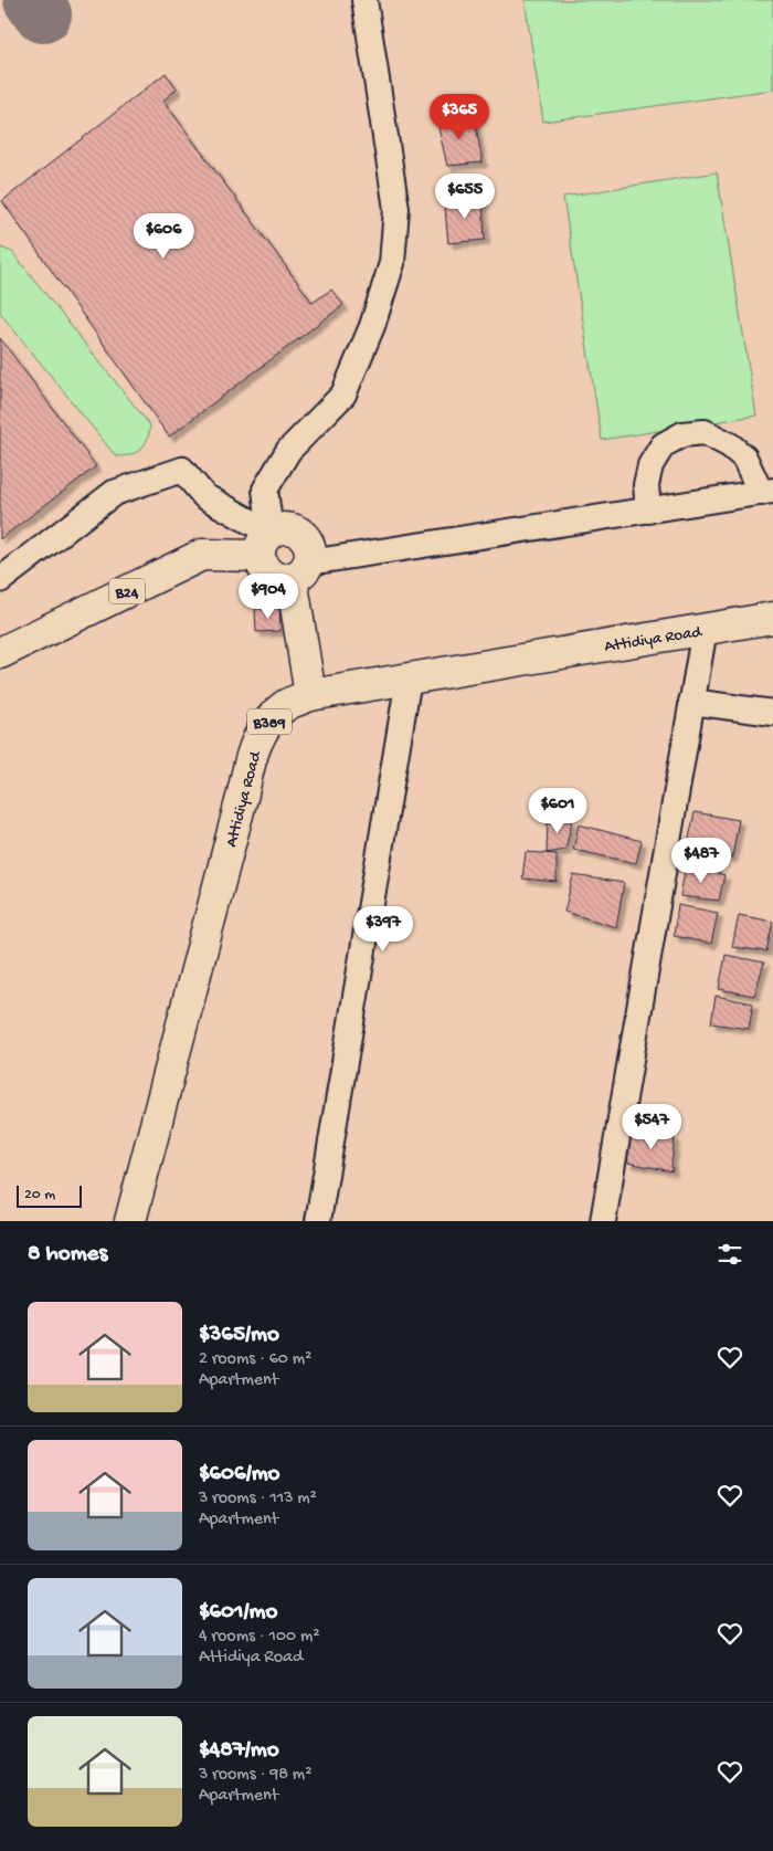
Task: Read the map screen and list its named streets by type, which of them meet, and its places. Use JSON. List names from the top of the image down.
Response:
{
  "streets": {
    "main road": ["B24", "Attidiya Road", "B389"]
  },
  "crossings": [
    ["B24", "Attidiya Road"]
  ],
  "scale_bar": "20 m",
  "page": {
    "price": [
      "$365",
      "$655",
      "$606",
      "$904",
      "$601",
      "$487",
      "$397",
      "$547"
    ],
    "scale": "20 m",
    "heading": "8 homes",
    "list": [
      {
        "name": "$365/mo",
        "note": "2 rooms · 60 m² · Apartment"
      },
      {
        "name": "$606/mo",
        "note": "3 rooms · 113 m² · Apartment"
      },
      {
        "name": "$601/mo",
        "note": "4 rooms · 100 m² · Attidiya Road"
      },
      {
        "name": "$487/mo",
        "note": "3 rooms · 98 m² · Apartment"
      }
    ]
  }
}
